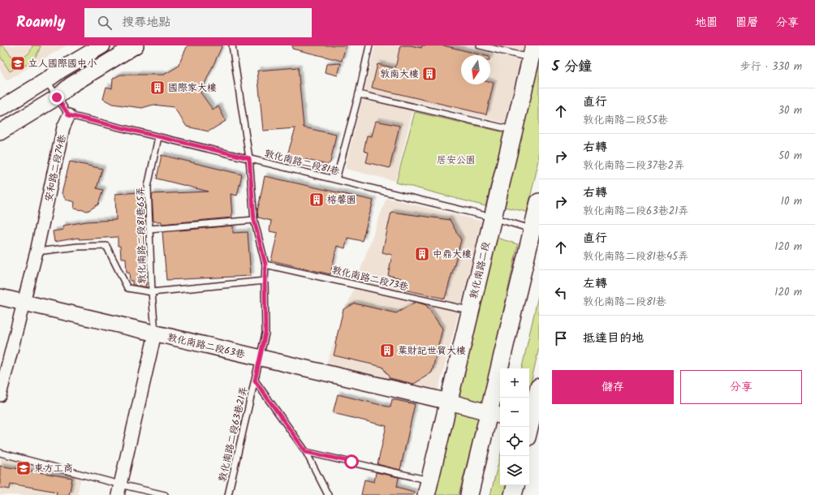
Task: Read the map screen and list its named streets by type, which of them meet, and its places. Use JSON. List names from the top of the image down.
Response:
{
  "streets": {
    "main road": ["敦化南路二段"],
    "street": ["安和路二段74巷", "敦化南路二段63巷"],
    "lane": [
      "敦化南路二段81巷",
      "敦化南路二段81巷65弄",
      "敦化南路二段73巷",
      "敦化南路二段63巷21弄"
    ]
  },
  "crossings": [
    ["敦化南路二段81巷", "安和路二段74巷"],
    ["敦化南路二段81巷", "敦化南路二段81巷65弄"],
    ["敦化南路二段81巷", "敦化南路二段"],
    ["敦化南路二段81巷", "敦化南路二段63巷21弄"],
    ["安和路二段74巷", "敦化南路二段63巷"],
    ["敦化南路二段81巷65弄", "敦化南路二段63巷"],
    ["敦化南路二段", "敦化南路二段73巷"],
    ["敦化南路二段", "敦化南路二段63巷"],
    ["敦化南路二段73巷", "敦化南路二段63巷21弄"],
    ["敦化南路二段63巷", "敦化南路二段63巷21弄"]
  ],
  "parks": ["居安公園"],
  "places": {
    "school or university": ["立人國際國中小", "東方工商"],
    "building": [
      "敦南大樓",
      "國際家大樓",
      "榕馨園",
      "中鼎大樓",
      "葉財記世貿大樓"
    ]
  },
  "north": "bottom",
  "page": {
    "header": "Roamly",
    "search": "搜尋地點",
    "nav": ["地圖", "圖層", "分享"],
    "heading": ["5 分鐘", "步行 · 330 m"],
    "list": [
      ["直行", "敦化南路二段55巷", "30 m"],
      ["右轉", "敦化南路二段37巷2弄", "50 m"],
      ["右轉", "敦化南路二段63巷21弄", "10 m"],
      ["直行", "敦化南路二段81巷45弄", "120 m"],
      ["左轉", "敦化南路二段81巷", "120 m"],
      "抵達目的地"
    ],
    "buttons": ["儲存", "分享"],
    "map_buttons": ["+", "−"]
  }
}
